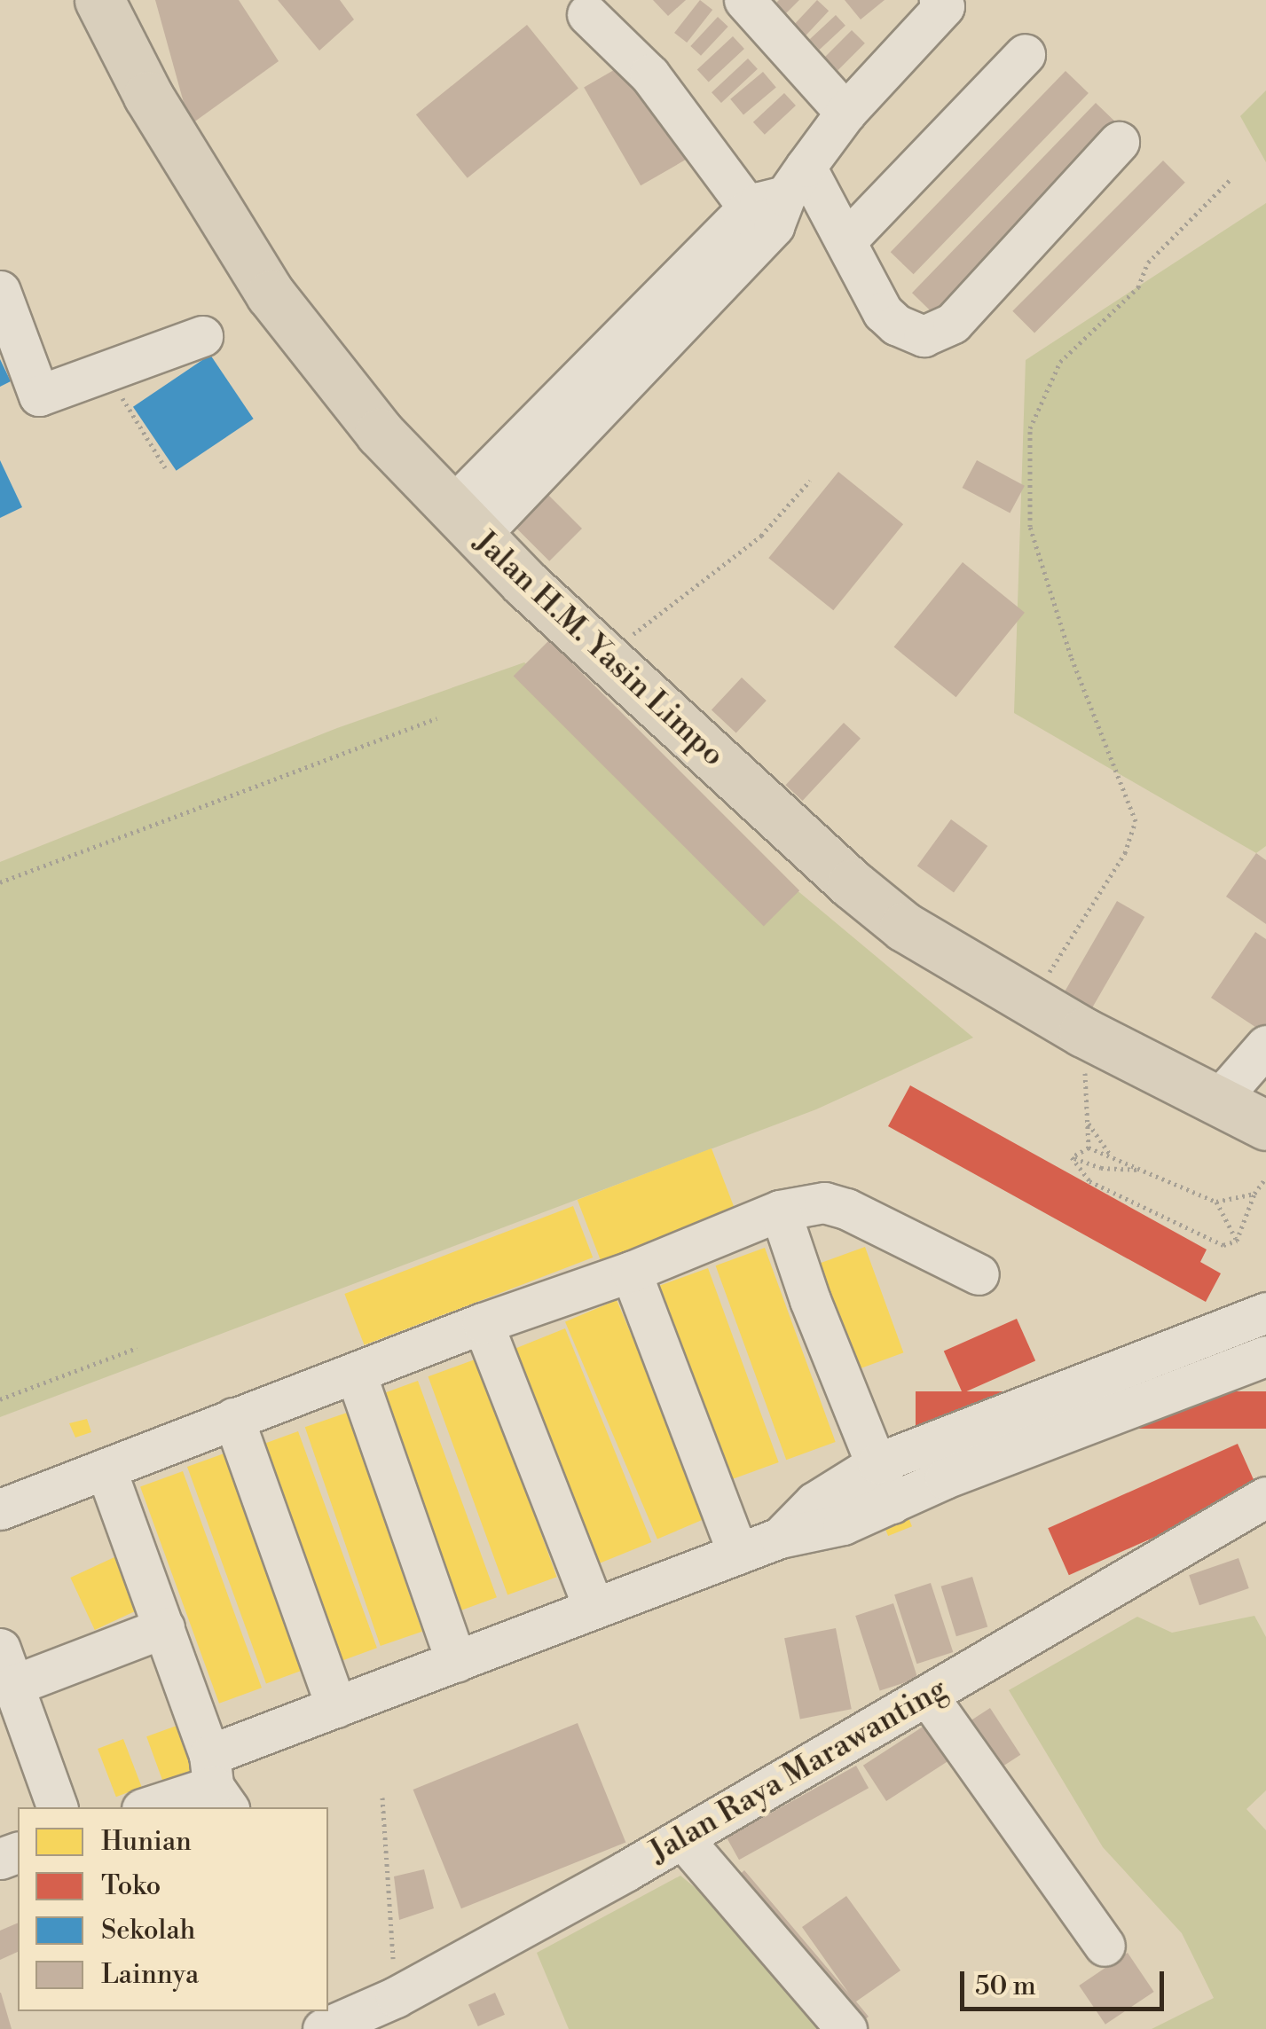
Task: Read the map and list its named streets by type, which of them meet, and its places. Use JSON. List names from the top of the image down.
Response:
{
  "streets": {
    "main road": ["Jalan H.M. Yasin Limpo"],
    "street": ["Jalan Raya Marawanting"]
  },
  "legend": [
    "Hunian",
    "Toko",
    "Sekolah",
    "Lainnya"
  ],
  "scale_bar": "50 m"
}
